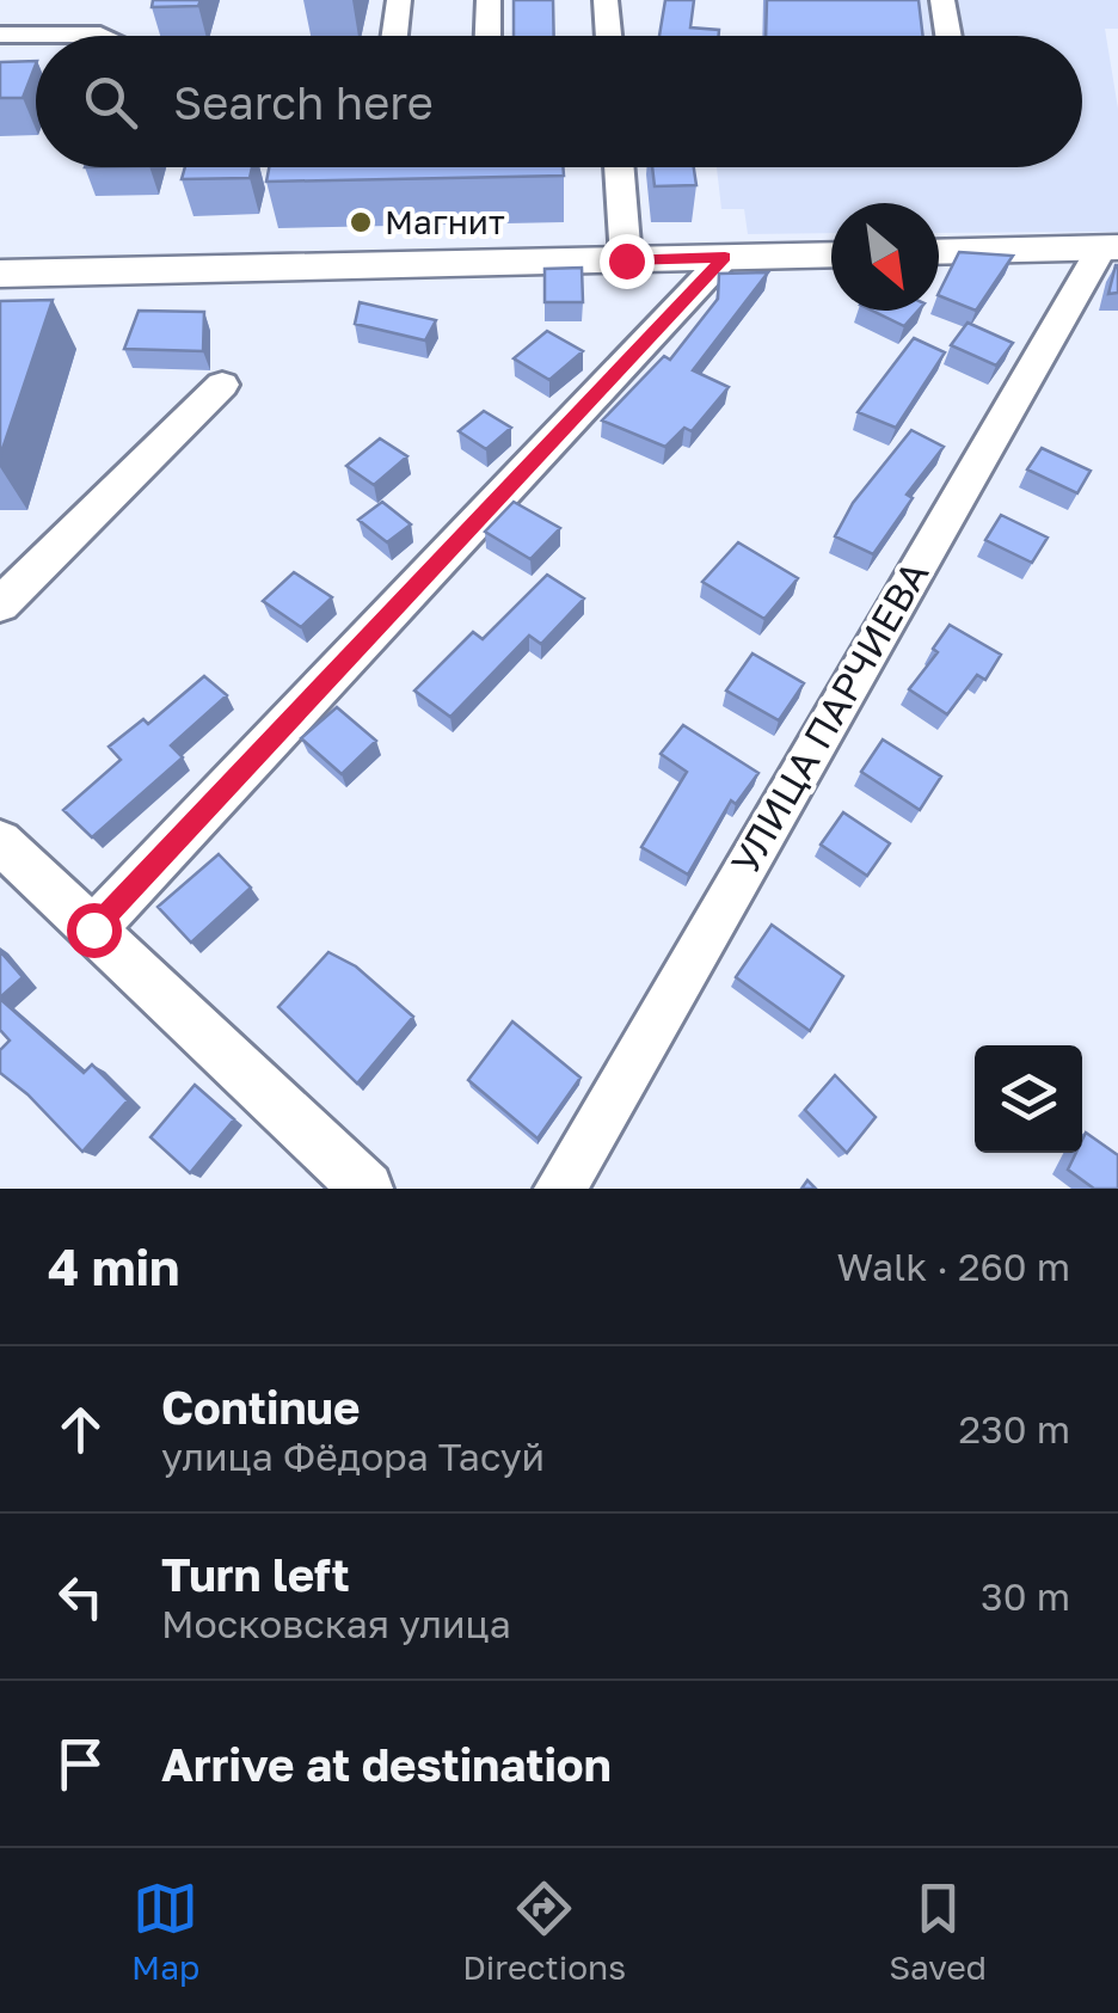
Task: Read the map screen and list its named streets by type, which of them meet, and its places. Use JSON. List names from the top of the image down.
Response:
{
  "streets": {
    "street": ["УЛИЦА ПАРЧИЕВА"]
  },
  "places": ["Магнит"],
  "north": "bottom right",
  "page": {
    "search": "Search here",
    "heading": ["4 min", "Walk · 260 m"],
    "list": [
      ["Continue", "улица Фёдора Тасуй", "230 m"],
      ["Turn left", "Московская улица", "30 m"],
      "Arrive at destination"
    ],
    "nav": ["Map", "Directions", "Saved"]
  }
}
